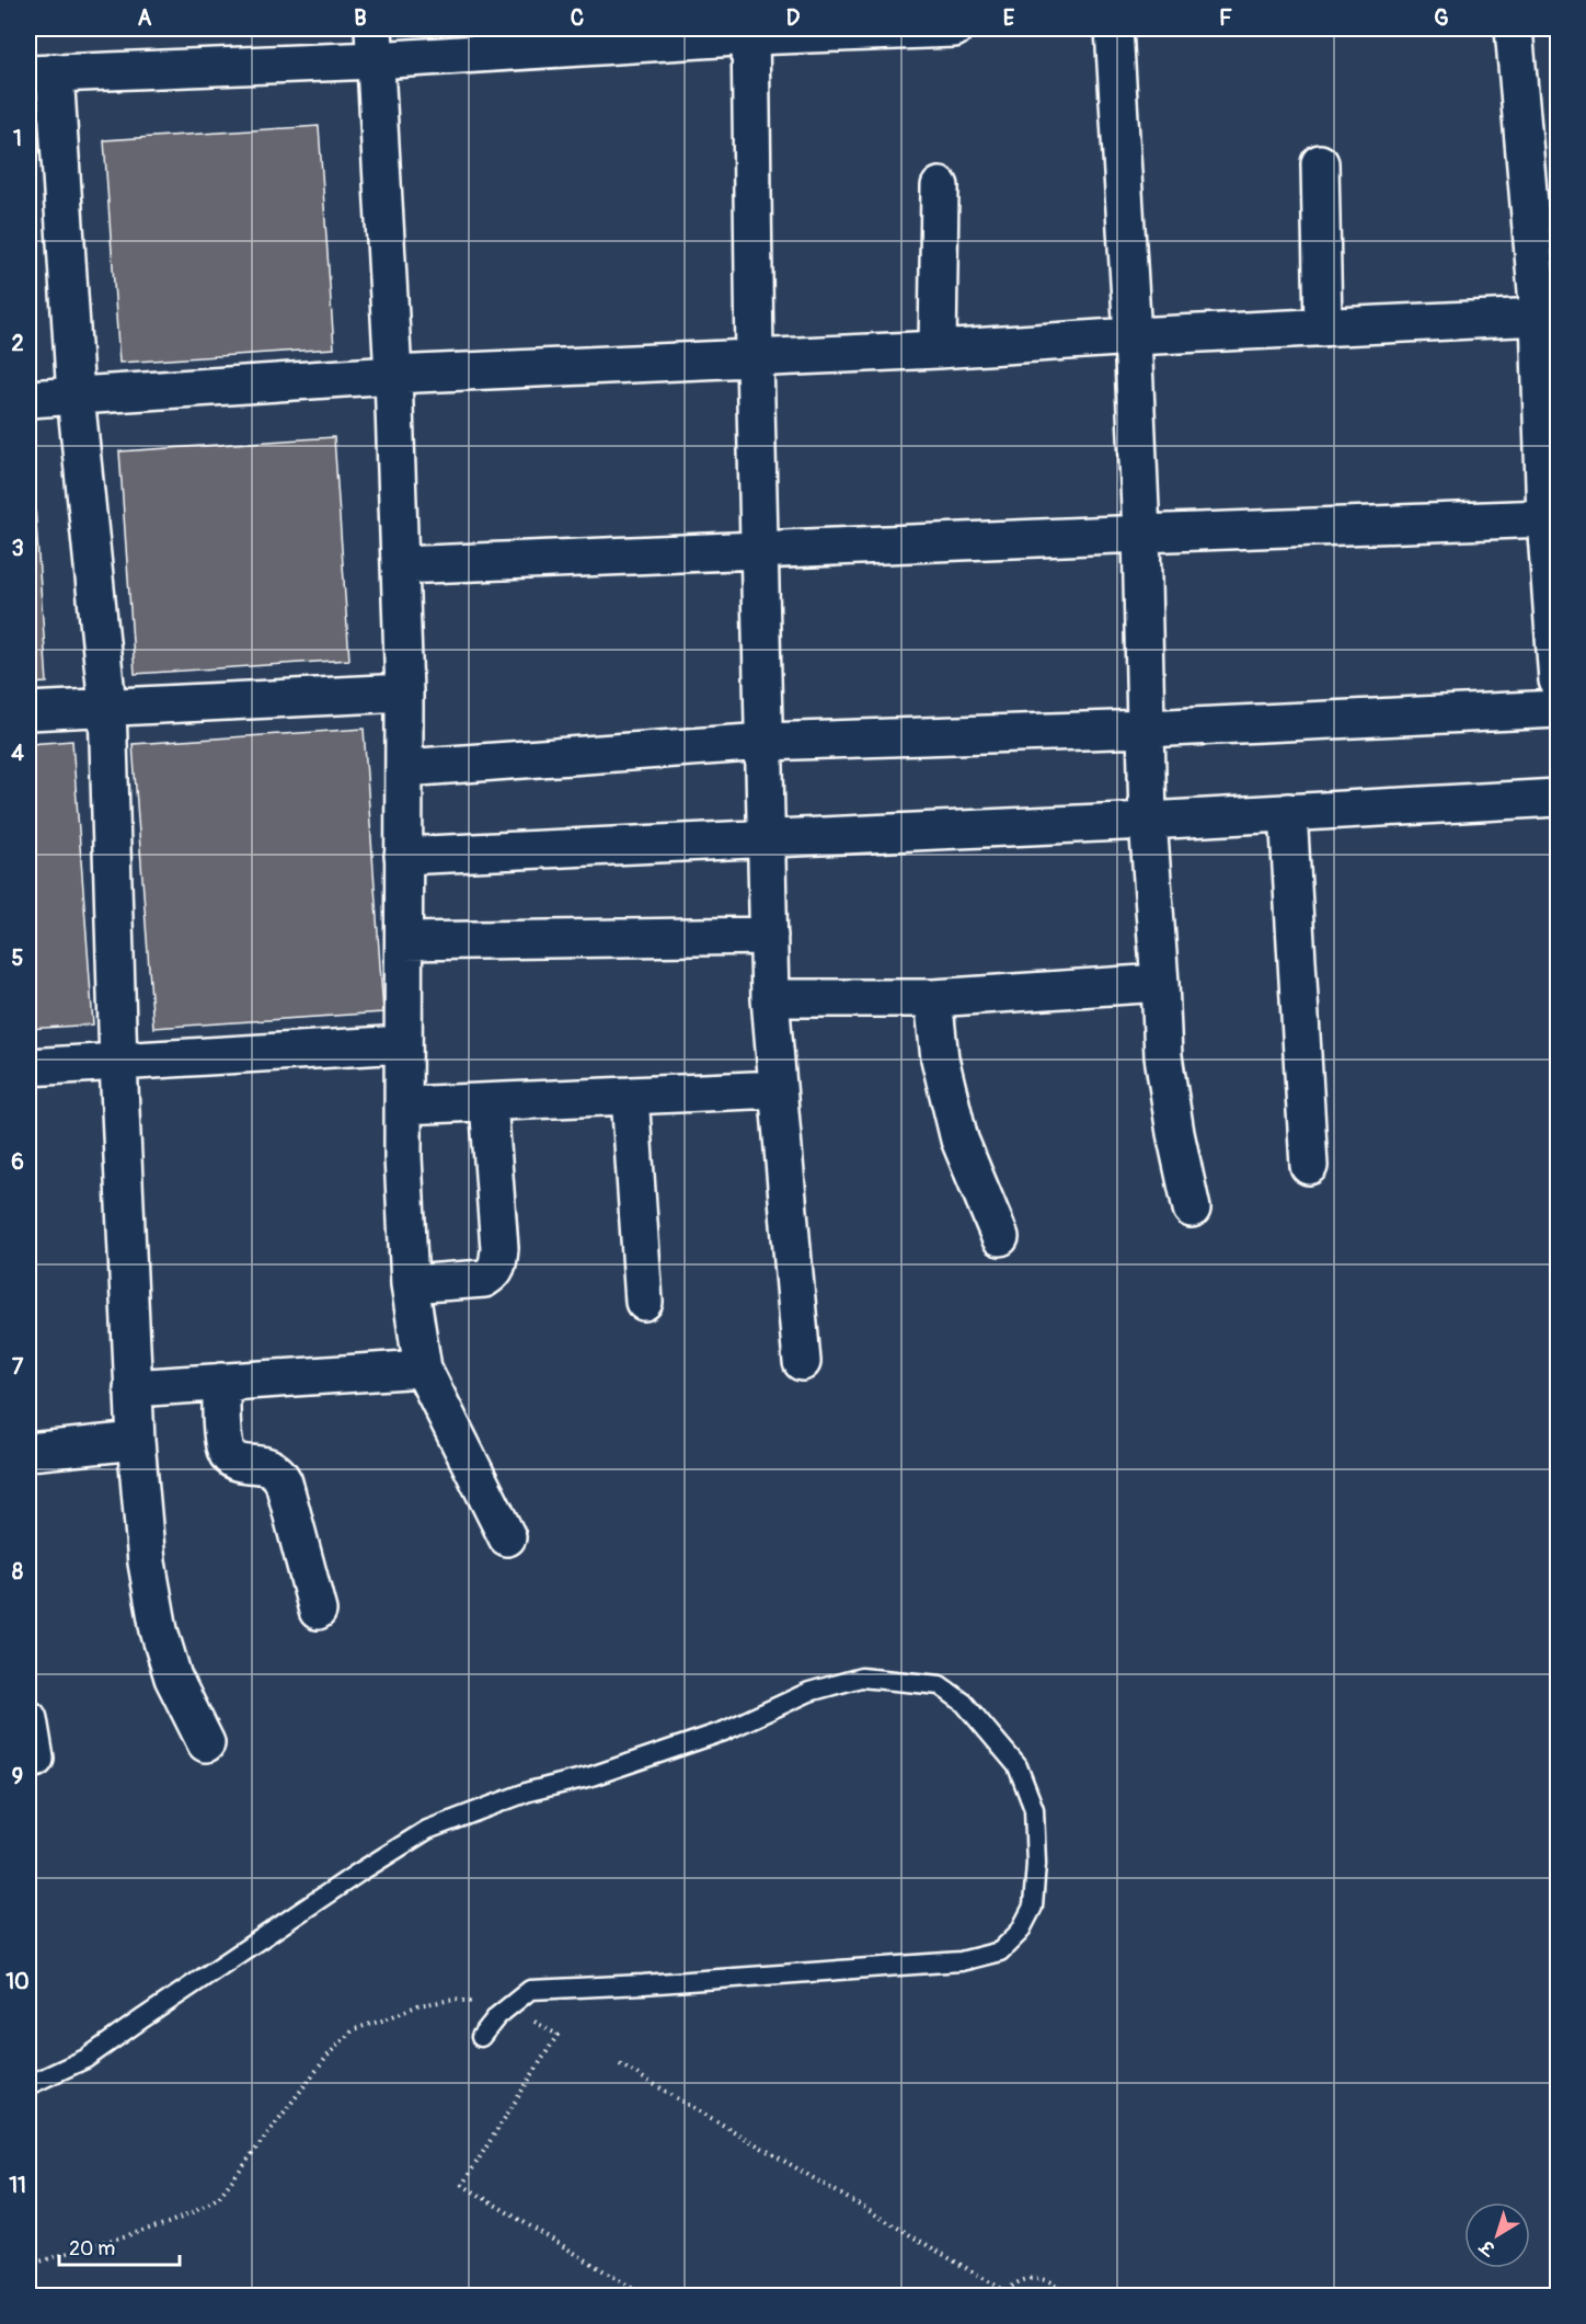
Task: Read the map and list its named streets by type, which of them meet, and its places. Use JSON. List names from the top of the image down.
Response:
{
  "scale_bar": "20 m",
  "north": "bottom left",
  "grid": {
    "columns": [
      "A",
      "B",
      "C",
      "D",
      "E",
      "F",
      "G"
    ],
    "rows": [
      "1",
      "2",
      "3",
      "4",
      "5",
      "6",
      "7",
      "8",
      "9",
      "10",
      "11"
    ]
  }
}
